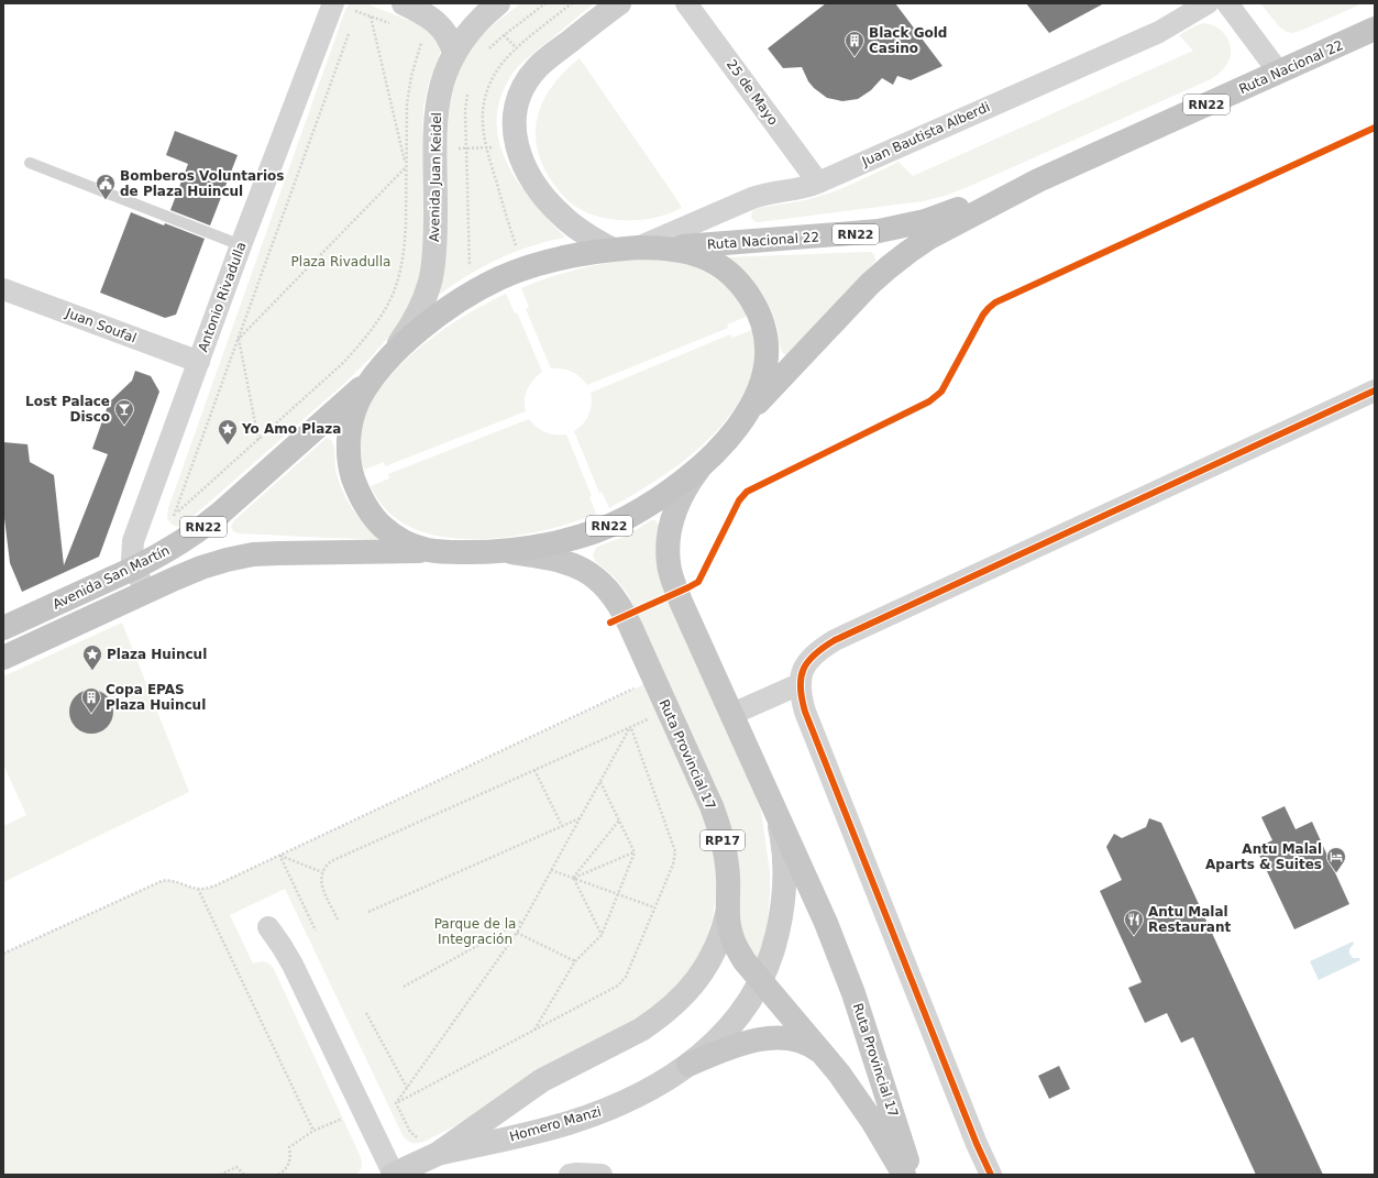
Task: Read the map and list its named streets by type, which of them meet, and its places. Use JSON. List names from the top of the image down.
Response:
{
  "streets": {
    "highway": ["Ruta Nacional 22", "RN22", "Avenida San Martín"],
    "main road": [
      "Avenida Juan Keidel",
      "Ruta Provincial 17",
      "RP17",
      "Homero Manzi"
    ],
    "street": [
      "25 de Mayo",
      "Juan Bautista Alberdi",
      "Antonio Rivadulla",
      "Juan Soufal"
    ]
  },
  "crossings": [
    ["Ruta Nacional 22", "RN22"],
    ["25 de Mayo", "Juan Bautista Alberdi"],
    ["RN22", "Juan Bautista Alberdi"],
    ["RN22", "Avenida Juan Keidel"],
    ["RN22", "Avenida San Martín"],
    ["RN22", "Ruta Provincial 17"],
    ["Antonio Rivadulla", "Juan Soufal"],
    ["Antonio Rivadulla", "Avenida San Martín"],
    ["Ruta Provincial 17", "Homero Manzi"]
  ],
  "parks": ["Plaza Rivadulla", "Parque de la Integración"],
  "places": {
    "building": ["Black Gold Casino", "Copa EPAS Plaza Huincul"],
    "public building": ["Bomberos Voluntarios de Plaza Huincul"],
    "bar": ["Lost Palace Disco"],
    "place": ["Yo Amo Plaza", "Plaza Huincul"],
    "hotel": ["Antu Malal Aparts & Suites"],
    "restaurant": ["Antu Malal Restaurant"]
  }
}
